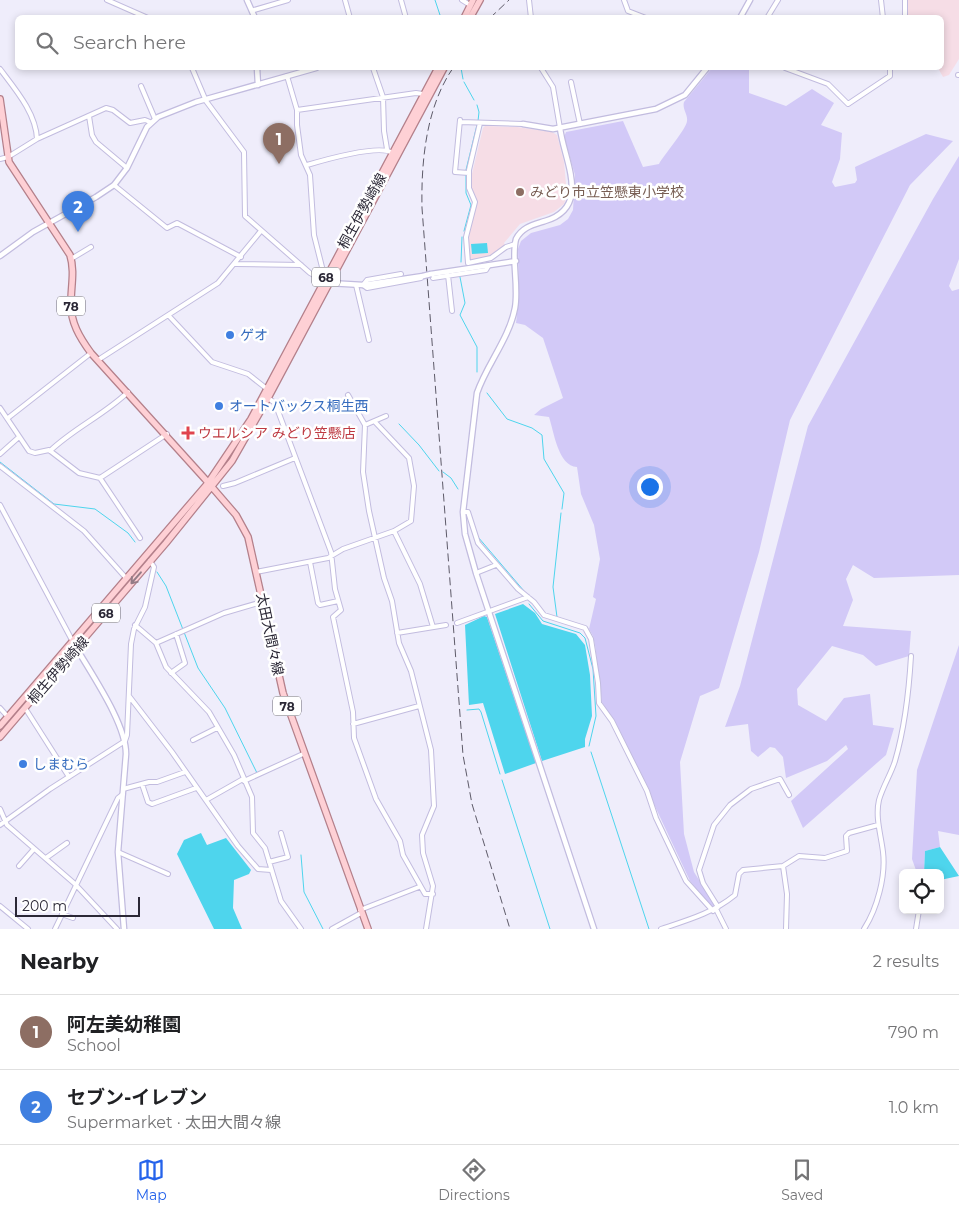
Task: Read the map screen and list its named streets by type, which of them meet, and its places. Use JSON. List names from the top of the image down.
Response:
{
  "streets": {
    "main road": [
      "桐生伊勢崎線",
      "68",
      "78",
      "太田大間々線"
    ]
  },
  "crossings": [
    ["桐生伊勢崎線", "太田大間々線"]
  ],
  "places": {
    "other": [
      "みどり市立笠懸東小学校",
      "ゲオ",
      "オートバックス桐生西",
      "しまむら"
    ],
    "health": ["ウエルシア みどり笠懸店"]
  },
  "scale_bar": "200 m",
  "page": {
    "search": "Search here",
    "pins": ["1", "2"],
    "scale": "200 m",
    "heading": ["Nearby", "2 results"],
    "list": [
      {
        "mark": "1",
        "name": "阿左美幼稚園",
        "note": "School",
        "value": "790 m"
      },
      {
        "mark": "2",
        "name": "セブン-イレブン",
        "note": "Supermarket · 太田大間々線",
        "value": "1.0 km"
      }
    ],
    "nav": ["Map", "Directions", "Saved"]
  }
}
